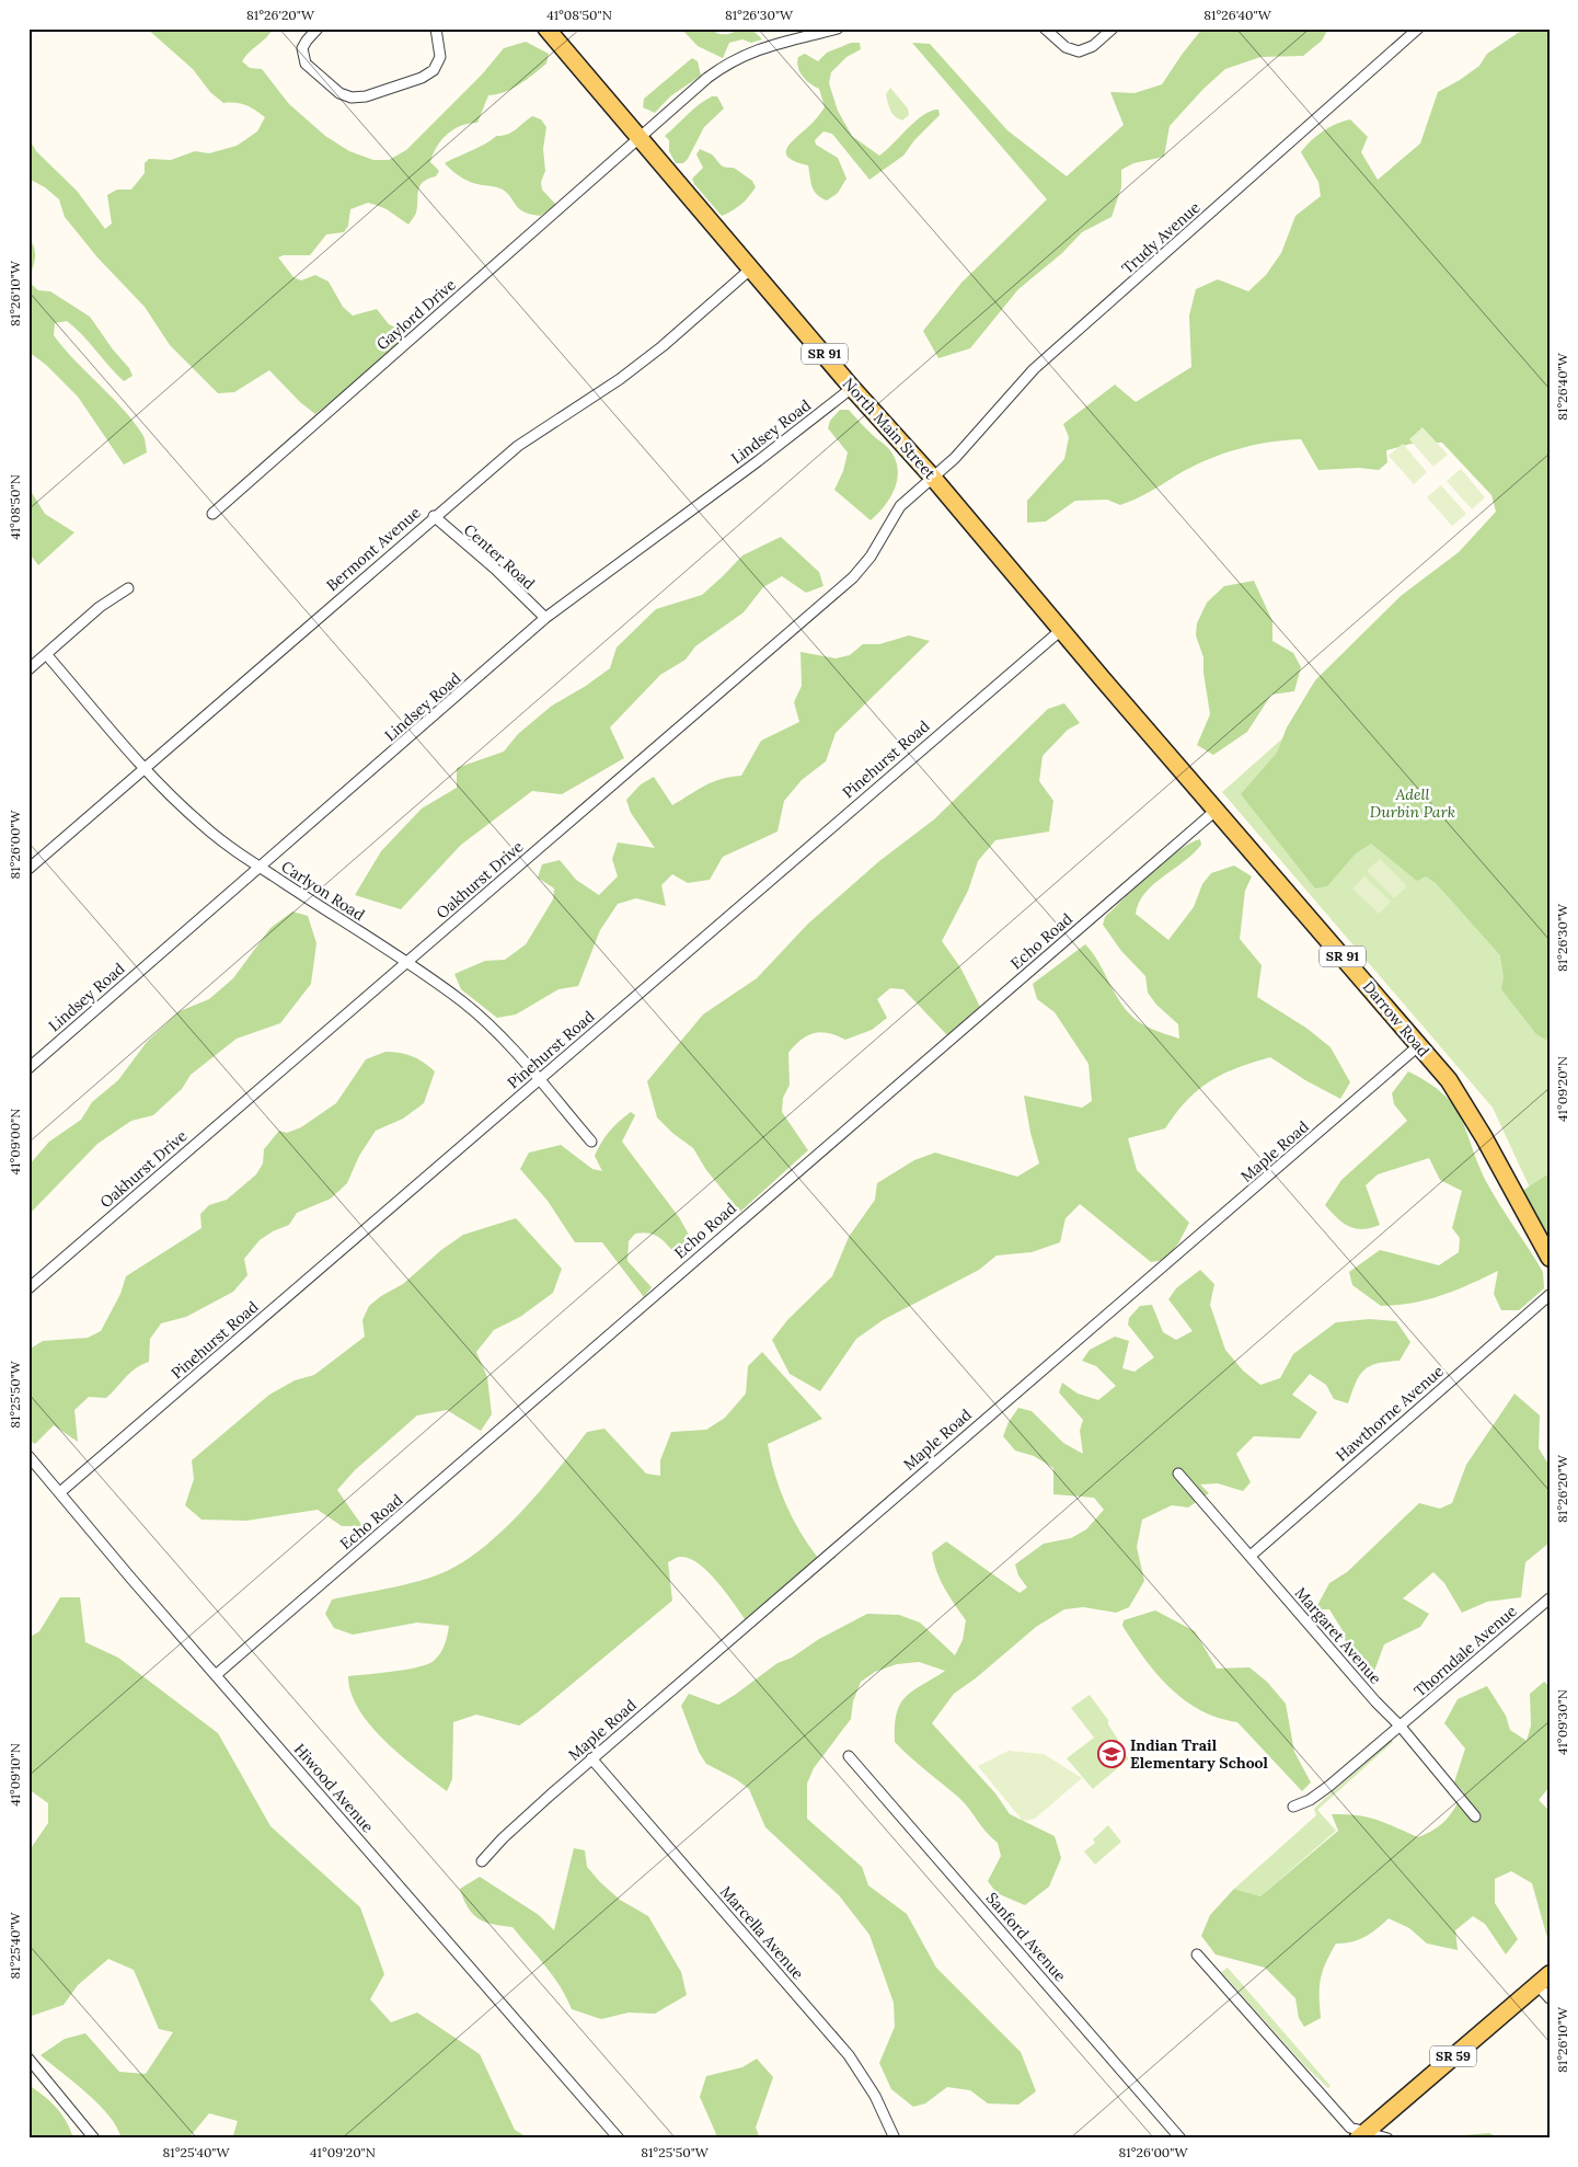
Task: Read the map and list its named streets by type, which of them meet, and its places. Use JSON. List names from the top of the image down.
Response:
{
  "streets": {
    "main road": [
      "SR 91",
      "North Main Street",
      "Darrow Road",
      "SR 59"
    ],
    "street": [
      "Trudy Avenue",
      "Gaylord Drive",
      "Lindsey Road",
      "Bermont Avenue",
      "Center Road",
      "Pinehurst Road",
      "Oakhurst Drive",
      "Carlyon Road",
      "Echo Road",
      "Maple Road",
      "Hawthorne Avenue",
      "Margaret Avenue",
      "Thorndale Avenue",
      "Hiwood Avenue",
      "Marcella Avenue",
      "Sanford Avenue"
    ]
  },
  "crossings": [
    ["Trudy Avenue", "North Main Street"],
    ["Trudy Avenue", "Oakhurst Drive"],
    ["Gaylord Drive", "North Main Street"],
    ["North Main Street", "Lindsey Road"],
    ["North Main Street", "Bermont Avenue"],
    ["North Main Street", "Pinehurst Road"],
    ["North Main Street", "Oakhurst Drive"],
    ["North Main Street", "Darrow Road"],
    ["Lindsey Road", "Center Road"],
    ["Lindsey Road", "Carlyon Road"],
    ["Bermont Avenue", "Center Road"],
    ["Bermont Avenue", "Carlyon Road"],
    ["Pinehurst Road", "Carlyon Road"],
    ["Pinehurst Road", "Hiwood Avenue"],
    ["Oakhurst Drive", "Carlyon Road"],
    ["Echo Road", "Darrow Road"],
    ["Echo Road", "Hiwood Avenue"],
    ["Darrow Road", "Maple Road"],
    ["Maple Road", "Marcella Avenue"],
    ["Hawthorne Avenue", "Margaret Avenue"],
    ["Margaret Avenue", "Thorndale Avenue"]
  ],
  "parks": ["Adell Durbin Park"],
  "places": {
    "school or university": ["Indian Trail Elementary School"]
  },
  "coordinates": [
    "81°26'20\"W",
    "41°08'50\"N",
    "81°26'30\"W",
    "81°26'40\"W",
    "81°26'10\"W",
    "81°26'00\"W",
    "41°09'20\"N",
    "41°09'00\"N",
    "81°25'50\"W",
    "41°09'30\"N",
    "41°09'10\"N",
    "81°25'40\"W"
  ]
}
